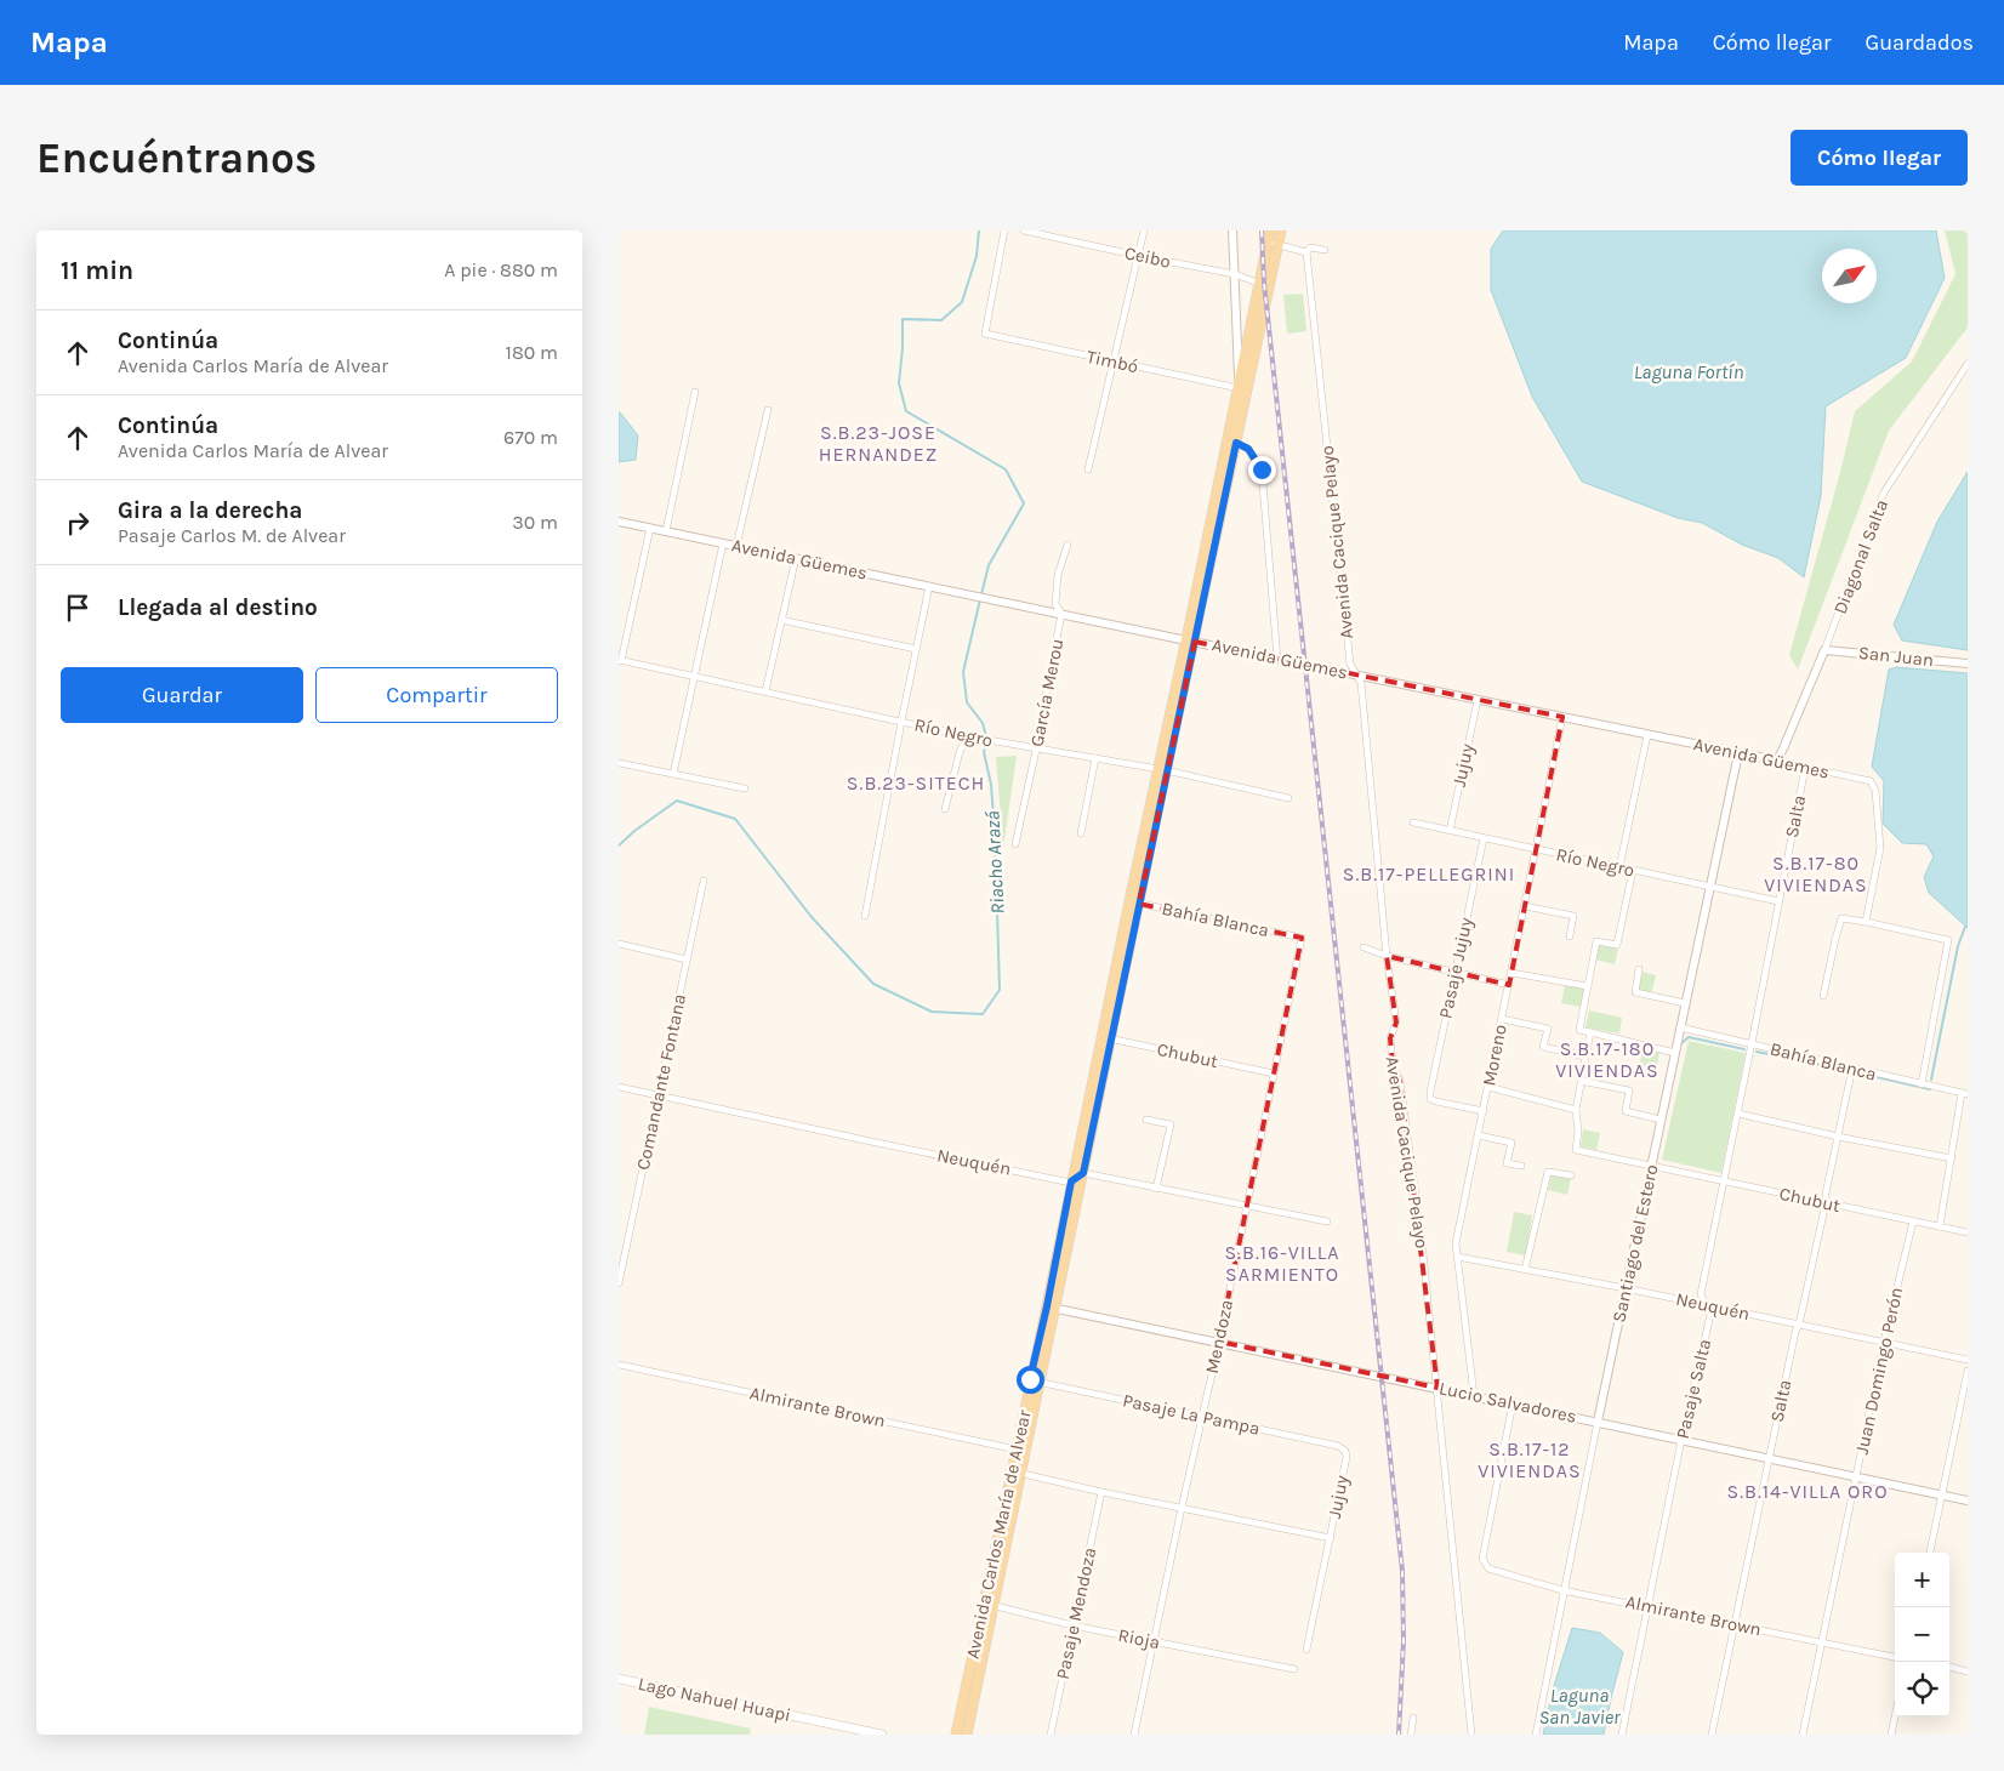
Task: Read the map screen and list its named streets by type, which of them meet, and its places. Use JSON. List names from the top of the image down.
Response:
{
  "streets": {
    "main road": ["Avenida Carlos María de Alvear", "Lago Nahuel Huapi"],
    "street": [
      "Ceibo",
      "Timbó",
      "Avenida Cacique Pelayo",
      "Diagonal Salta",
      "Avenida Güemes",
      "San Juan",
      "García Merou",
      "Río Negro",
      "Jujuy",
      "Salta",
      "Bahía Blanca",
      "Pasaje Jujuy",
      "Chubut",
      "Moreno",
      "Comandante Fontana",
      "Neuquén",
      "Santiago del Estero",
      "Mendoza",
      "Juan Domingo Perón",
      "Pasaje Salta",
      "Lucio Salvadores",
      "Almirante Brown",
      "Pasaje La Pampa",
      "Pasaje Mendoza",
      "Rioja"
    ]
  },
  "crossings": [
    ["Ceibo", "Avenida Carlos María de Alvear"],
    ["Timbó", "Avenida Carlos María de Alvear"],
    ["Avenida Cacique Pelayo", "Avenida Güemes"],
    ["Avenida Cacique Pelayo", "Lucio Salvadores"],
    ["Diagonal Salta", "Avenida Güemes"],
    ["Diagonal Salta", "San Juan"],
    ["Avenida Güemes", "García Merou"],
    ["Avenida Güemes", "Jujuy"],
    ["Avenida Güemes", "Salta"],
    ["Avenida Güemes", "Moreno"],
    ["Avenida Güemes", "Santiago del Estero"],
    ["Avenida Güemes", "Avenida Carlos María de Alvear"],
    ["García Merou", "Río Negro"],
    ["Río Negro", "Jujuy"],
    ["Río Negro", "Salta"],
    ["Río Negro", "Pasaje Jujuy"],
    ["Río Negro", "Moreno"],
    ["Río Negro", "Santiago del Estero"],
    ["Río Negro", "Avenida Carlos María de Alvear"],
    ["Jujuy", "Pasaje La Pampa"],
    ["Salta", "Bahía Blanca"],
    ["Salta", "Chubut"],
    ["Salta", "Neuquén"],
    ["Salta", "Pasaje Salta"],
    ["Salta", "Lucio Salvadores"],
    ["Salta", "Almirante Brown"],
    ["Bahía Blanca", "Santiago del Estero"],
    ["Bahía Blanca", "Mendoza"],
    ["Bahía Blanca", "Pasaje Salta"],
    ["Bahía Blanca", "Avenida Carlos María de Alvear"],
    ["Pasaje Jujuy", "Moreno"],
    ["Chubut", "Santiago del Estero"],
    ["Chubut", "Mendoza"],
    ["Chubut", "Juan Domingo Perón"],
    ["Chubut", "Pasaje Salta"],
    ["Chubut", "Avenida Carlos María de Alvear"],
    ["Moreno", "Neuquén"],
    ["Moreno", "Lucio Salvadores"],
    ["Comandante Fontana", "Neuquén"],
    ["Neuquén", "Santiago del Estero"],
    ["Neuquén", "Juan Domingo Perón"],
    ["Neuquén", "Pasaje Salta"],
    ["Neuquén", "Avenida Carlos María de Alvear"],
    ["Santiago del Estero", "Lucio Salvadores"],
    ["Santiago del Estero", "Almirante Brown"],
    ["Mendoza", "Lucio Salvadores"],
    ["Mendoza", "Pasaje La Pampa"],
    ["Mendoza", "Rioja"],
    ["Juan Domingo Perón", "Lucio Salvadores"],
    ["Juan Domingo Perón", "Almirante Brown"],
    ["Pasaje Salta", "Lucio Salvadores"],
    ["Pasaje Salta", "Almirante Brown"],
    ["Lucio Salvadores", "Almirante Brown"],
    ["Lucio Salvadores", "Avenida Carlos María de Alvear"],
    ["Almirante Brown", "Avenida Carlos María de Alvear"],
    ["Pasaje La Pampa", "Avenida Carlos María de Alvear"],
    ["Avenida Carlos María de Alvear", "Rioja"],
    ["Pasaje Mendoza", "Rioja"]
  ],
  "districts": [
    "S.B.23-JOSE HERNANDEZ",
    "S.B.23-SITECH",
    "S.B.17-80 VIVIENDAS",
    "S.B.17-PELLEGRINI",
    "S.B.17-180 VIVIENDAS",
    "S.B.16-VILLA SARMIENTO",
    "S.B.17-12 VIVIENDAS",
    "S.B.14-VILLA ORO"
  ],
  "water": ["Laguna Fortín", "Riacho Arazá", "Laguna San Javier"],
  "north": "top right",
  "page": {
    "header": "Mapa",
    "nav": ["Mapa", "Cómo llegar", "Guardados"],
    "buttons": [
      "Cómo llegar",
      ["Guardar", "Compartir"]
    ],
    "title": "Encuéntranos",
    "heading": ["11 min", "A pie · 880 m"],
    "list": [
      ["Continúa", "Avenida Carlos María de Alvear", "180 m"],
      ["Continúa", "Avenida Carlos María de Alvear", "670 m"],
      ["Gira a la derecha", "Pasaje Carlos M. de Alvear", "30 m"],
      "Llegada al destino"
    ],
    "map_buttons": ["+", "−"]
  }
}
